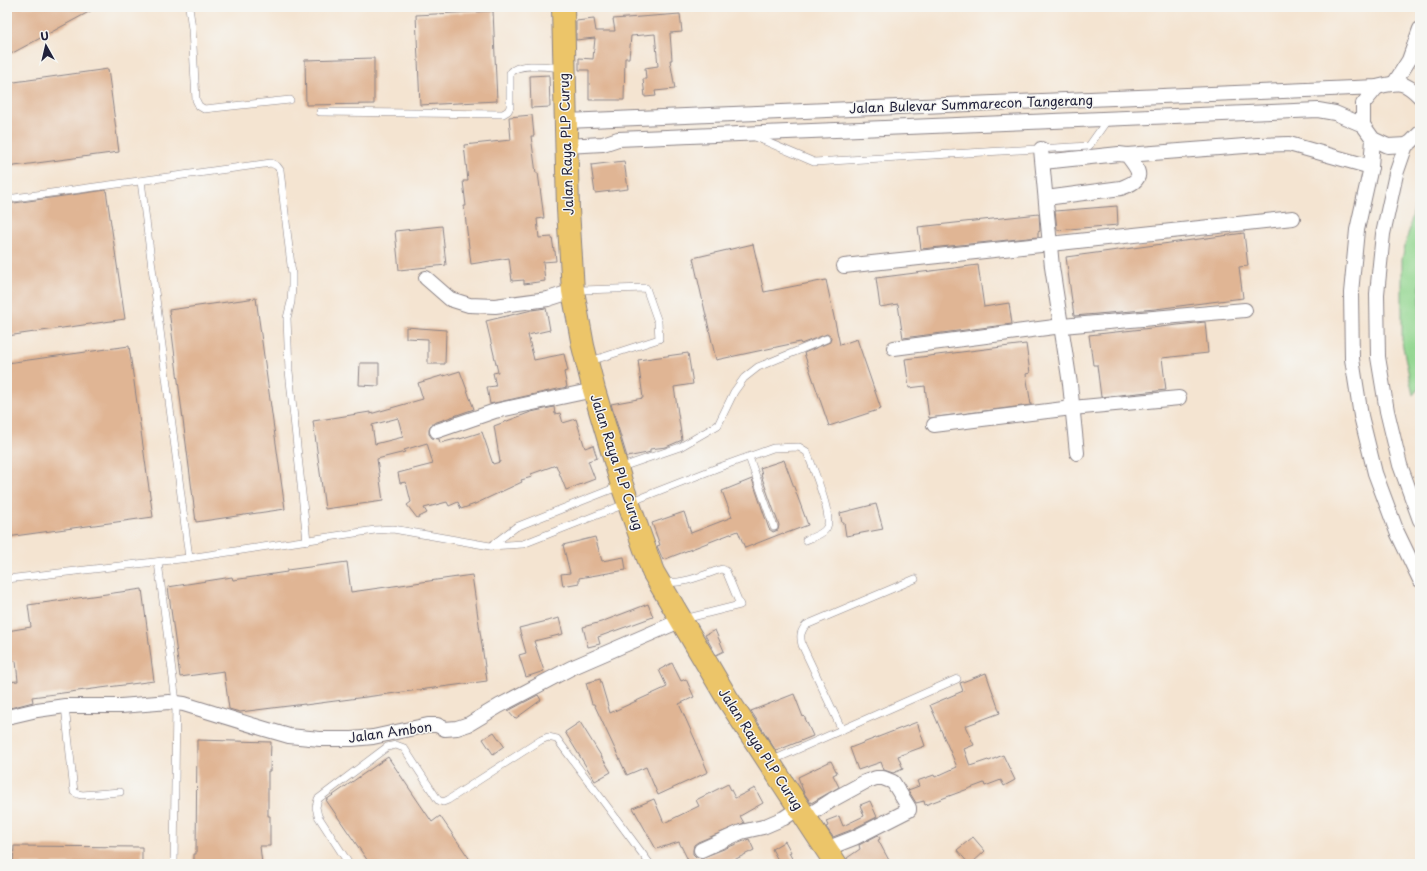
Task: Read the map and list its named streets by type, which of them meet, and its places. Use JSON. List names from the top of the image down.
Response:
{
  "streets": {
    "main road": ["Jalan Raya PLP Curug"],
    "street": ["Jalan Bulevar Summarecon Tangerang", "Jalan Ambon"]
  },
  "crossings": [
    ["Jalan Bulevar Summarecon Tangerang", "Jalan Raya PLP Curug"],
    ["Jalan Raya PLP Curug", "Jalan Ambon"]
  ],
  "north": "top"
}
